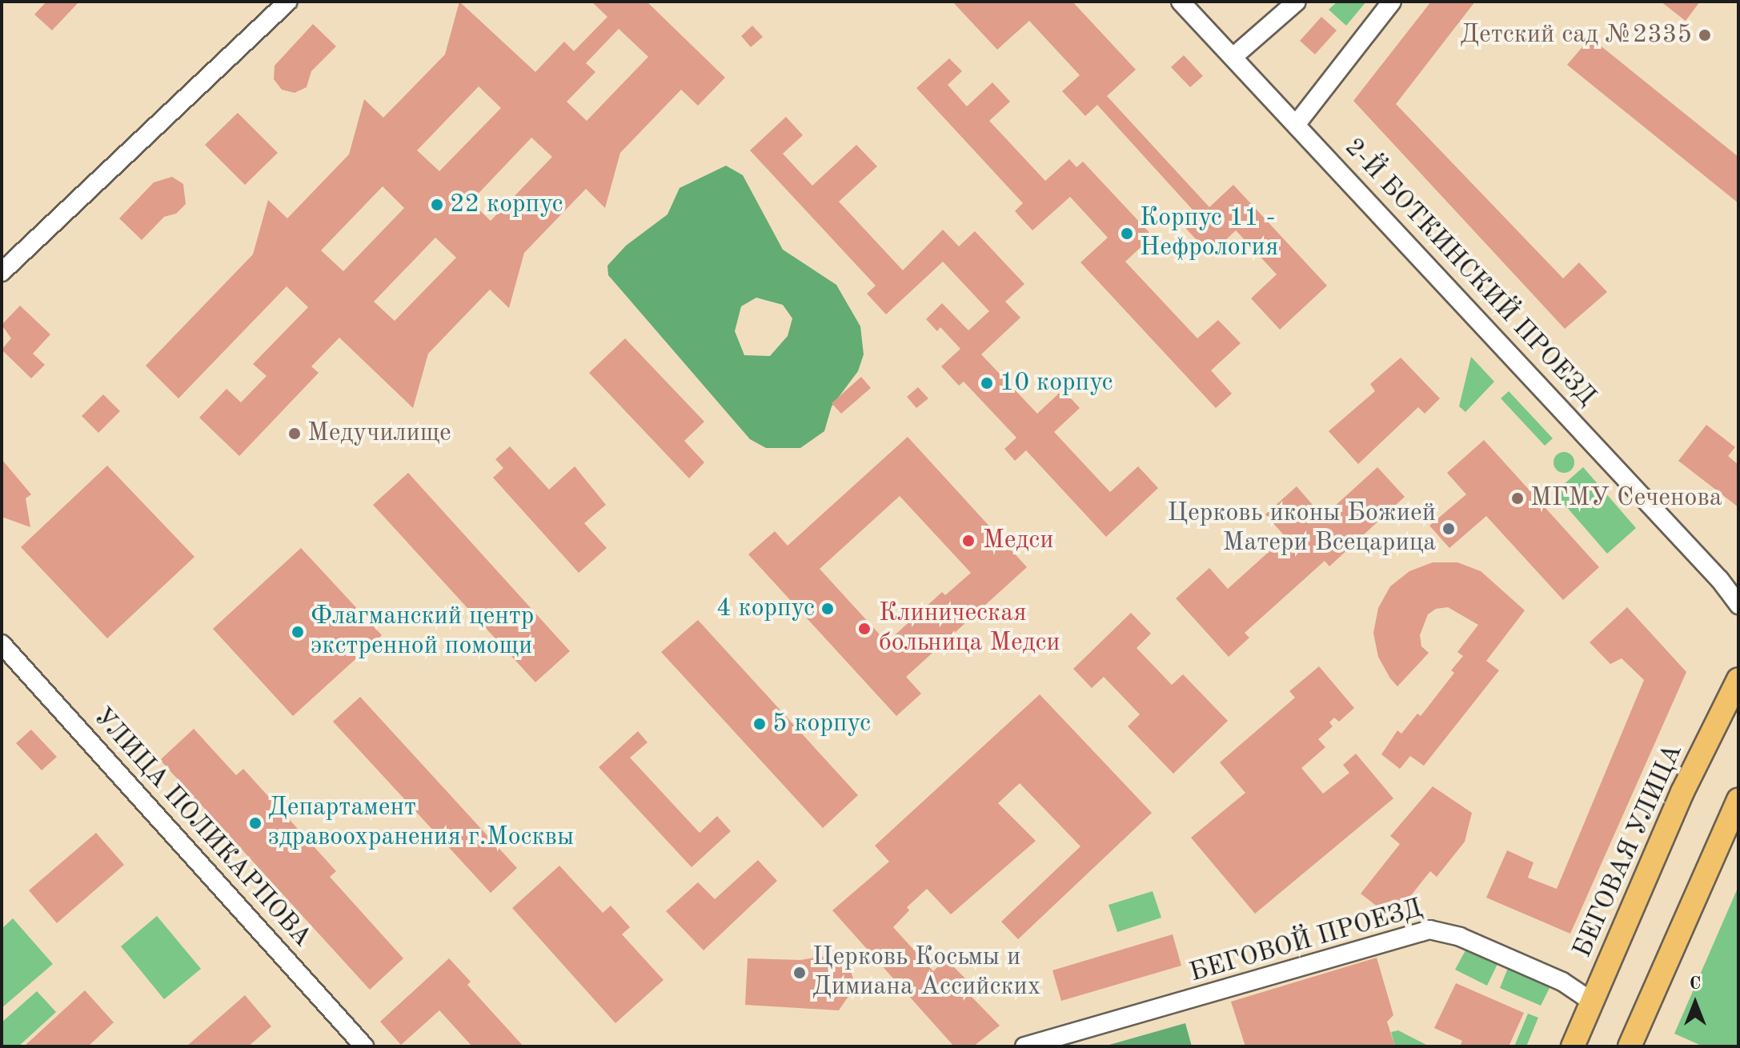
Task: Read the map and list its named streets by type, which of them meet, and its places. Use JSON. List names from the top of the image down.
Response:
{
  "streets": {
    "main road": ["БЕГОВАЯ УЛИЦА"],
    "street": ["2-Й БОТКИНСКИЙ ПРОЕЗД", "УЛИЦА ПОЛИКАРПОВА", "БЕГОВОЙ ПРОЕЗД"]
  },
  "crossings": [
    ["БЕГОВАЯ УЛИЦА", "БЕГОВОЙ ПРОЕЗД"]
  ],
  "places": [
    "Детский сад №2335",
    "22 корпус",
    "Корпус 11 - Нефрология",
    "10 корпус",
    "Медучилище",
    "МГМУ Сеченова",
    "Церковь иконы Божией Матери Всецарица",
    "Медси",
    "4 корпус",
    "Клиническая больница Медси",
    "Флагманский центр экстренной помощи",
    "5 корпус",
    "Департамент здравоохранения г.Москвы",
    "Церковь Косьмы и Димиана Ассийских"
  ],
  "north": "top"
}
